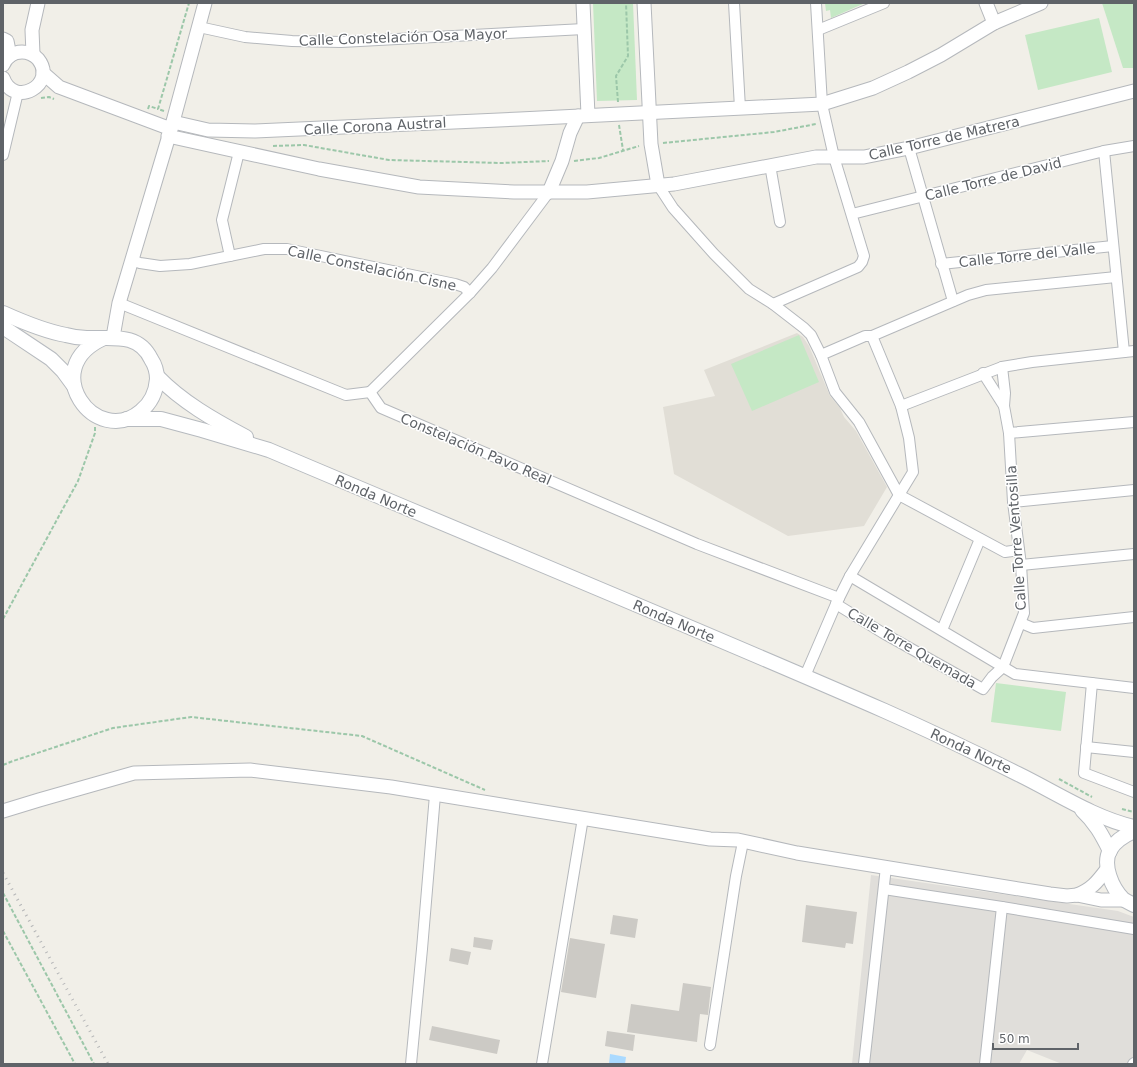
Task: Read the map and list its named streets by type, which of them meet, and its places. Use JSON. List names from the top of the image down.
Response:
{
  "streets": {
    "main road": ["Ronda Norte"],
    "street": [
      "Calle Constelación Osa Mayor",
      "Calle Corona Austral",
      "Calle Torre de Matrera",
      "Calle Torre de David",
      "Calle Torre del Valle",
      "Calle Constelación Cisne",
      "Constelación Pavo Real",
      "Calle Torre Ventosilla",
      "Calle Torre Quemada"
    ]
  },
  "crossings": [
    ["Constelación Pavo Real", "Calle Torre Quemada"],
    ["Calle Torre Ventosilla", "Calle Torre Quemada"]
  ],
  "scale_bar": "50 m"
}
